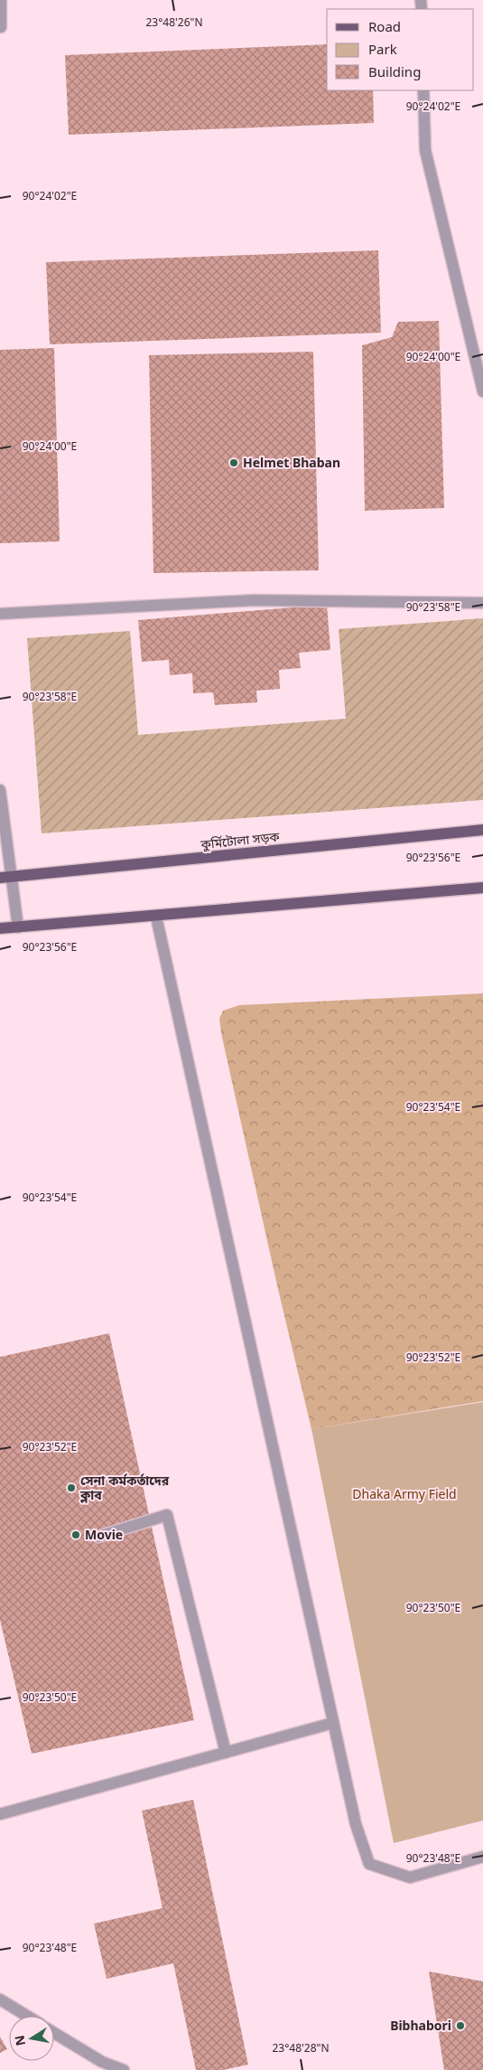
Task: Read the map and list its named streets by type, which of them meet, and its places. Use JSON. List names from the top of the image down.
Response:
{
  "streets": {
    "main road": ["কুর্মিটোলা সড়ক"]
  },
  "parks": ["Dhaka Army Field"],
  "places": [
    "Helmet Bhaban",
    "সেনা কর্মকর্তাদের ক্লাব",
    "Movie",
    "Bibhabori"
  ],
  "legend": ["Road", "Park", "Building"],
  "north": "left",
  "coordinates": [
    "23°48'26\"N",
    "90°24'02\"E",
    "90°24'00\"E",
    "90°23'58\"E",
    "90°23'56\"E",
    "90°23'54\"E",
    "90°23'52\"E",
    "90°23'50\"E",
    "90°23'48\"E",
    "23°48'28\"N"
  ]
}
